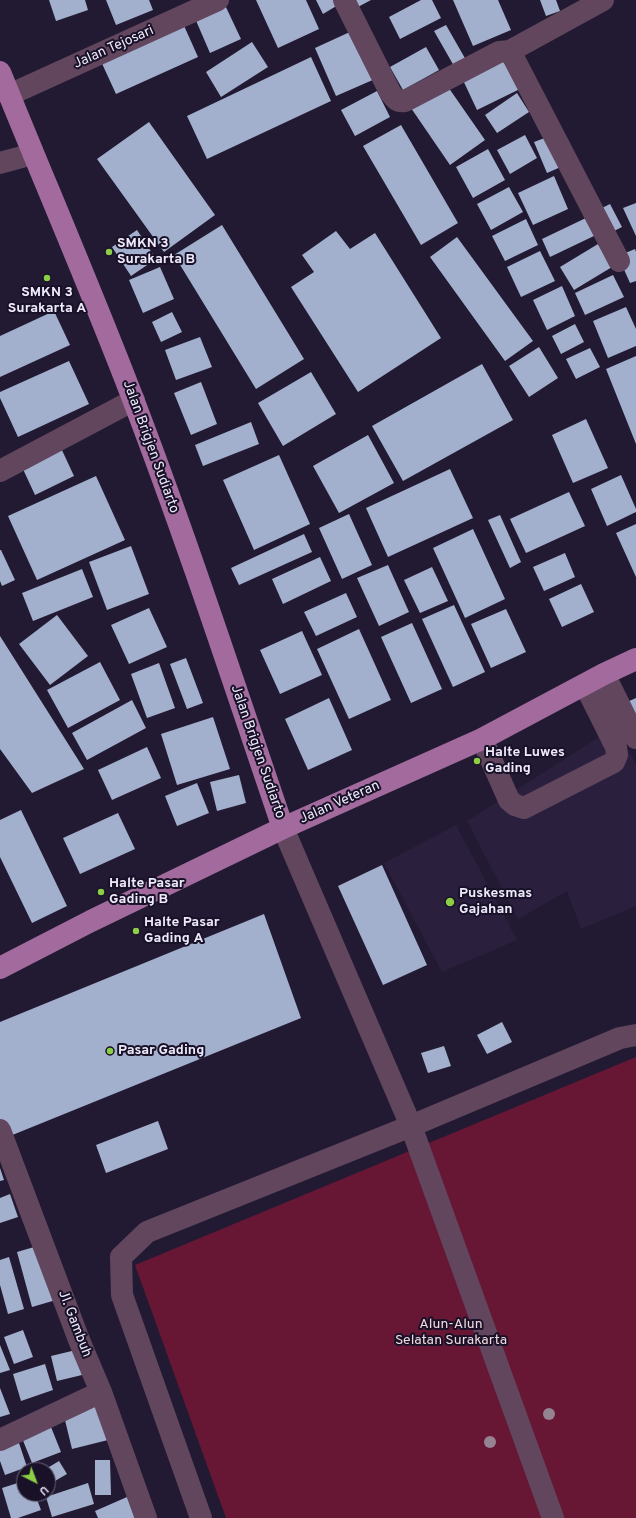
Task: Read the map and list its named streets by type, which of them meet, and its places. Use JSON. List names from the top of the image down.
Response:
{
  "streets": {
    "main road": ["Jalan Brigjen Sudiarto", "Jalan Veteran"],
    "street": ["Jalan Tejosari", "Jl. Gambuh"]
  },
  "crossings": [
    ["Jalan Tejosari", "Jalan Brigjen Sudiarto"],
    ["Jalan Brigjen Sudiarto", "Jalan Veteran"]
  ],
  "parks": ["Alun-Alun Selatan Surakarta"],
  "places": [
    "SMKN 3 Surakarta B",
    "SMKN 3 Surakarta A",
    "Halte Luwes Gading",
    "Halte Pasar Gading B",
    "Puskesmas Gajahan",
    "Halte Pasar Gading A",
    "Pasar Gading"
  ],
  "north": "bottom right"
}
